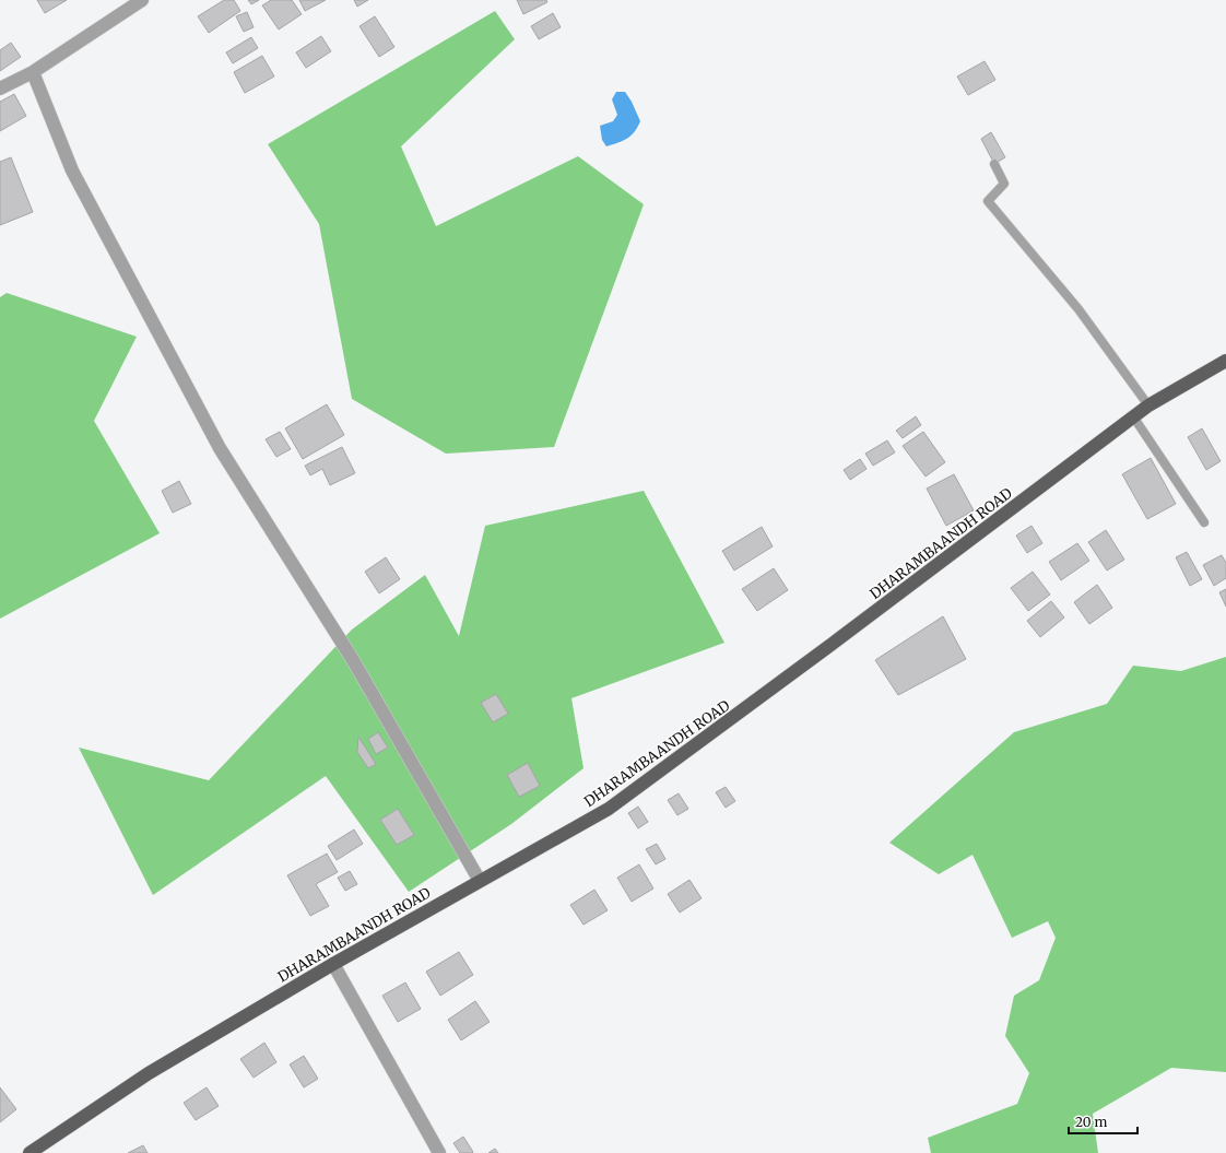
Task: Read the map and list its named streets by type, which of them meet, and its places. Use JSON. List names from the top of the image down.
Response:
{
  "streets": {
    "main road": ["DHARAMBAANDH ROAD"]
  },
  "scale_bar": "20 m"
}
